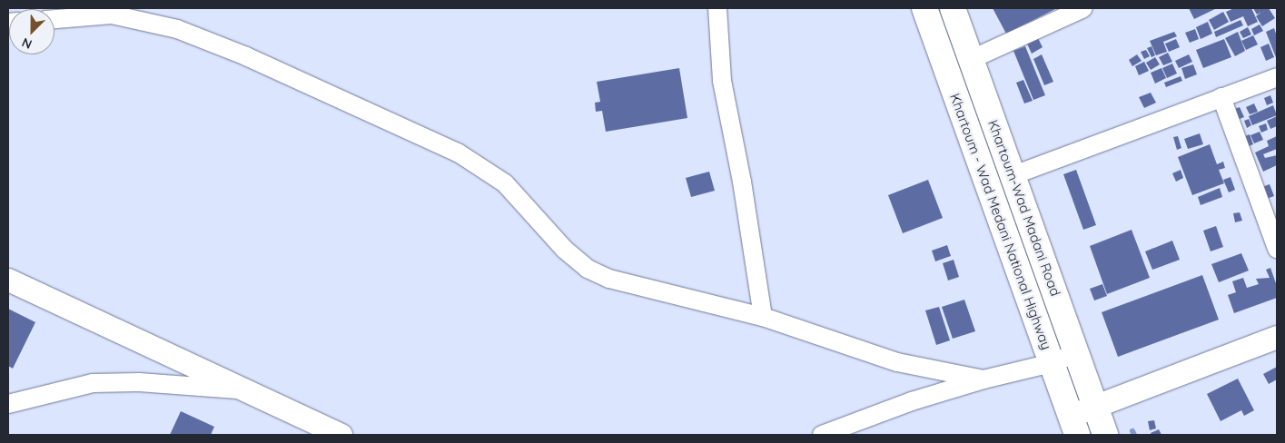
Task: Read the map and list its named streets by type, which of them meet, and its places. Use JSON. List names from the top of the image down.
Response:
{
  "streets": {
    "highway": ["Khartoum-Wad Madani Road", "Khartoum - Wad Medani National Highway"]
  },
  "north": "bottom left"
}
